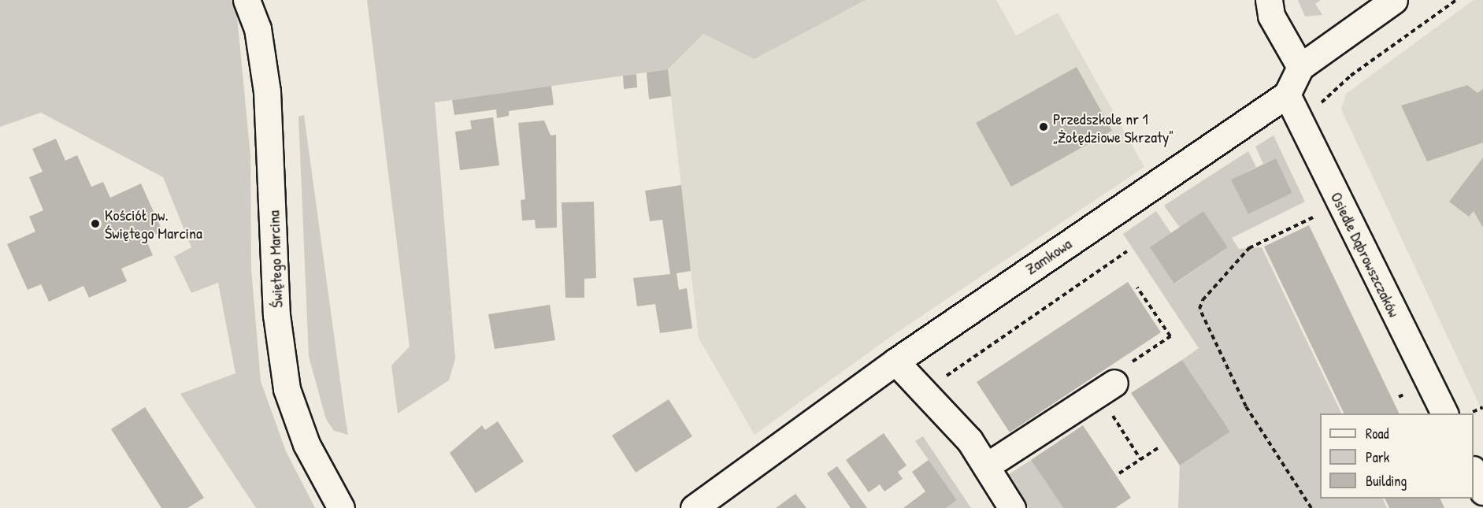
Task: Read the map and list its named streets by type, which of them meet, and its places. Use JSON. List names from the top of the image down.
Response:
{
  "streets": {
    "street": ["Osiedle Dąbrowszczaków", "Zamkowa", "Świętego Marcina"]
  },
  "crossings": [
    ["Osiedle Dąbrowszczaków", "Zamkowa"]
  ],
  "places": ["Przedszkole nr 1 „Żołędziowe Skrzaty\"", "Kościół pw. Świętego Marcina"],
  "legend": ["Road", "Park", "Building"]
}
